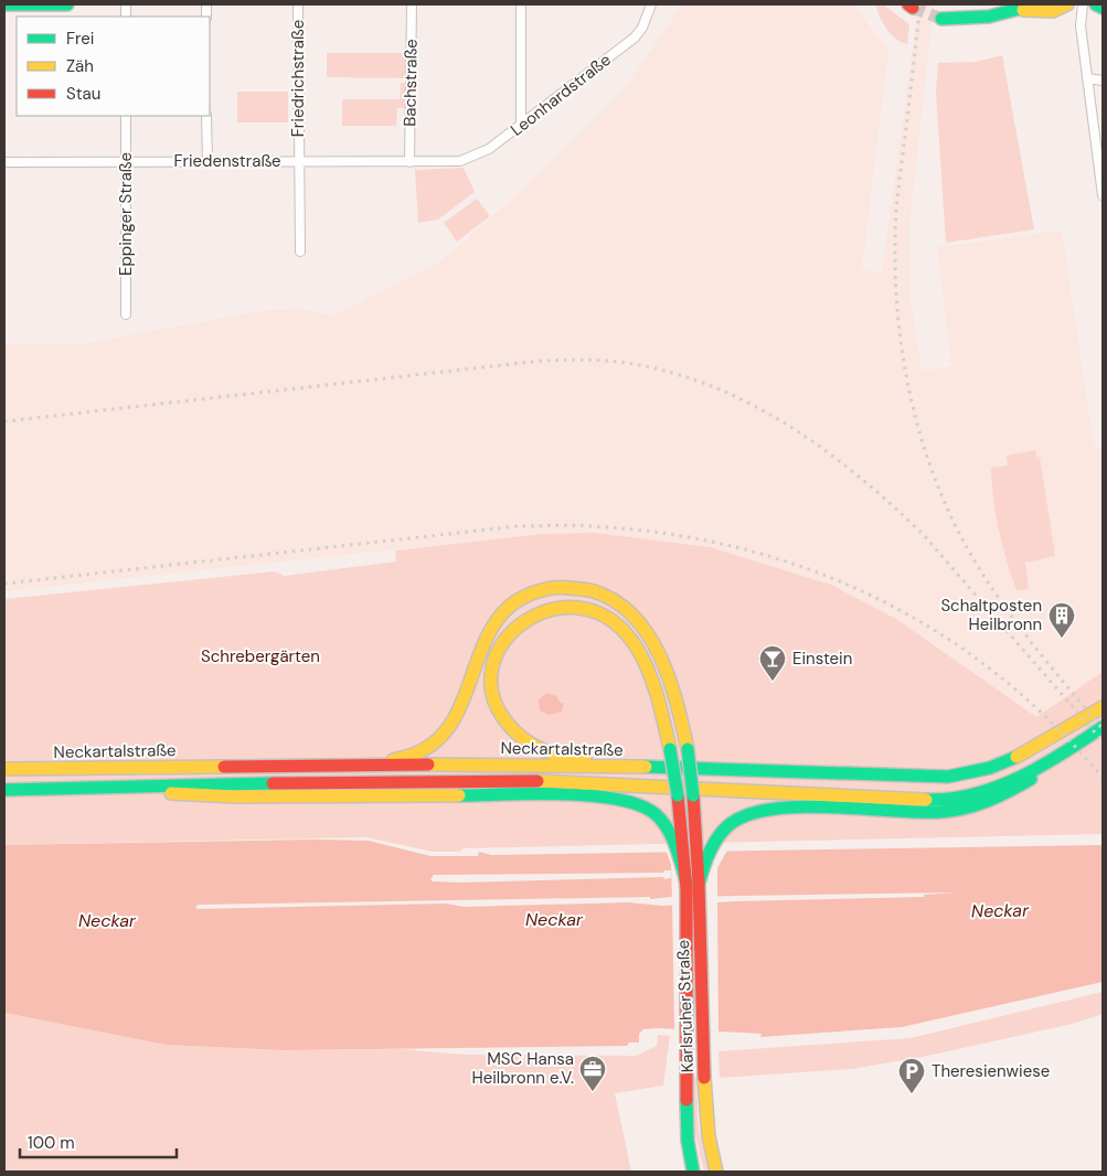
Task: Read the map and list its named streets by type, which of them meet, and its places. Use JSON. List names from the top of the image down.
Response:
{
  "streets": {
    "main road": ["Neckartalstraße", "Karlsruher Straße"],
    "street": [
      "Friedrichstraße",
      "Bachstraße",
      "Leonhardstraße",
      "Friedenstraße",
      "Eppinger Straße"
    ]
  },
  "crossings": [
    ["Friedrichstraße", "Friedenstraße"],
    ["Bachstraße", "Friedenstraße"],
    ["Leonhardstraße", "Friedenstraße"],
    ["Friedenstraße", "Eppinger Straße"],
    ["Neckartalstraße", "Karlsruher Straße"]
  ],
  "water": ["Neckar"],
  "parks": ["Schrebergärten"],
  "places": {
    "building": ["Schaltposten Heilbronn"],
    "bar": ["Einstein"],
    "office": ["MSC Hansa Heilbronn e.V."],
    "parking": ["Theresienwiese"]
  },
  "legend": ["Frei", "Zäh", "Stau"],
  "scale_bar": "100 m"
}
